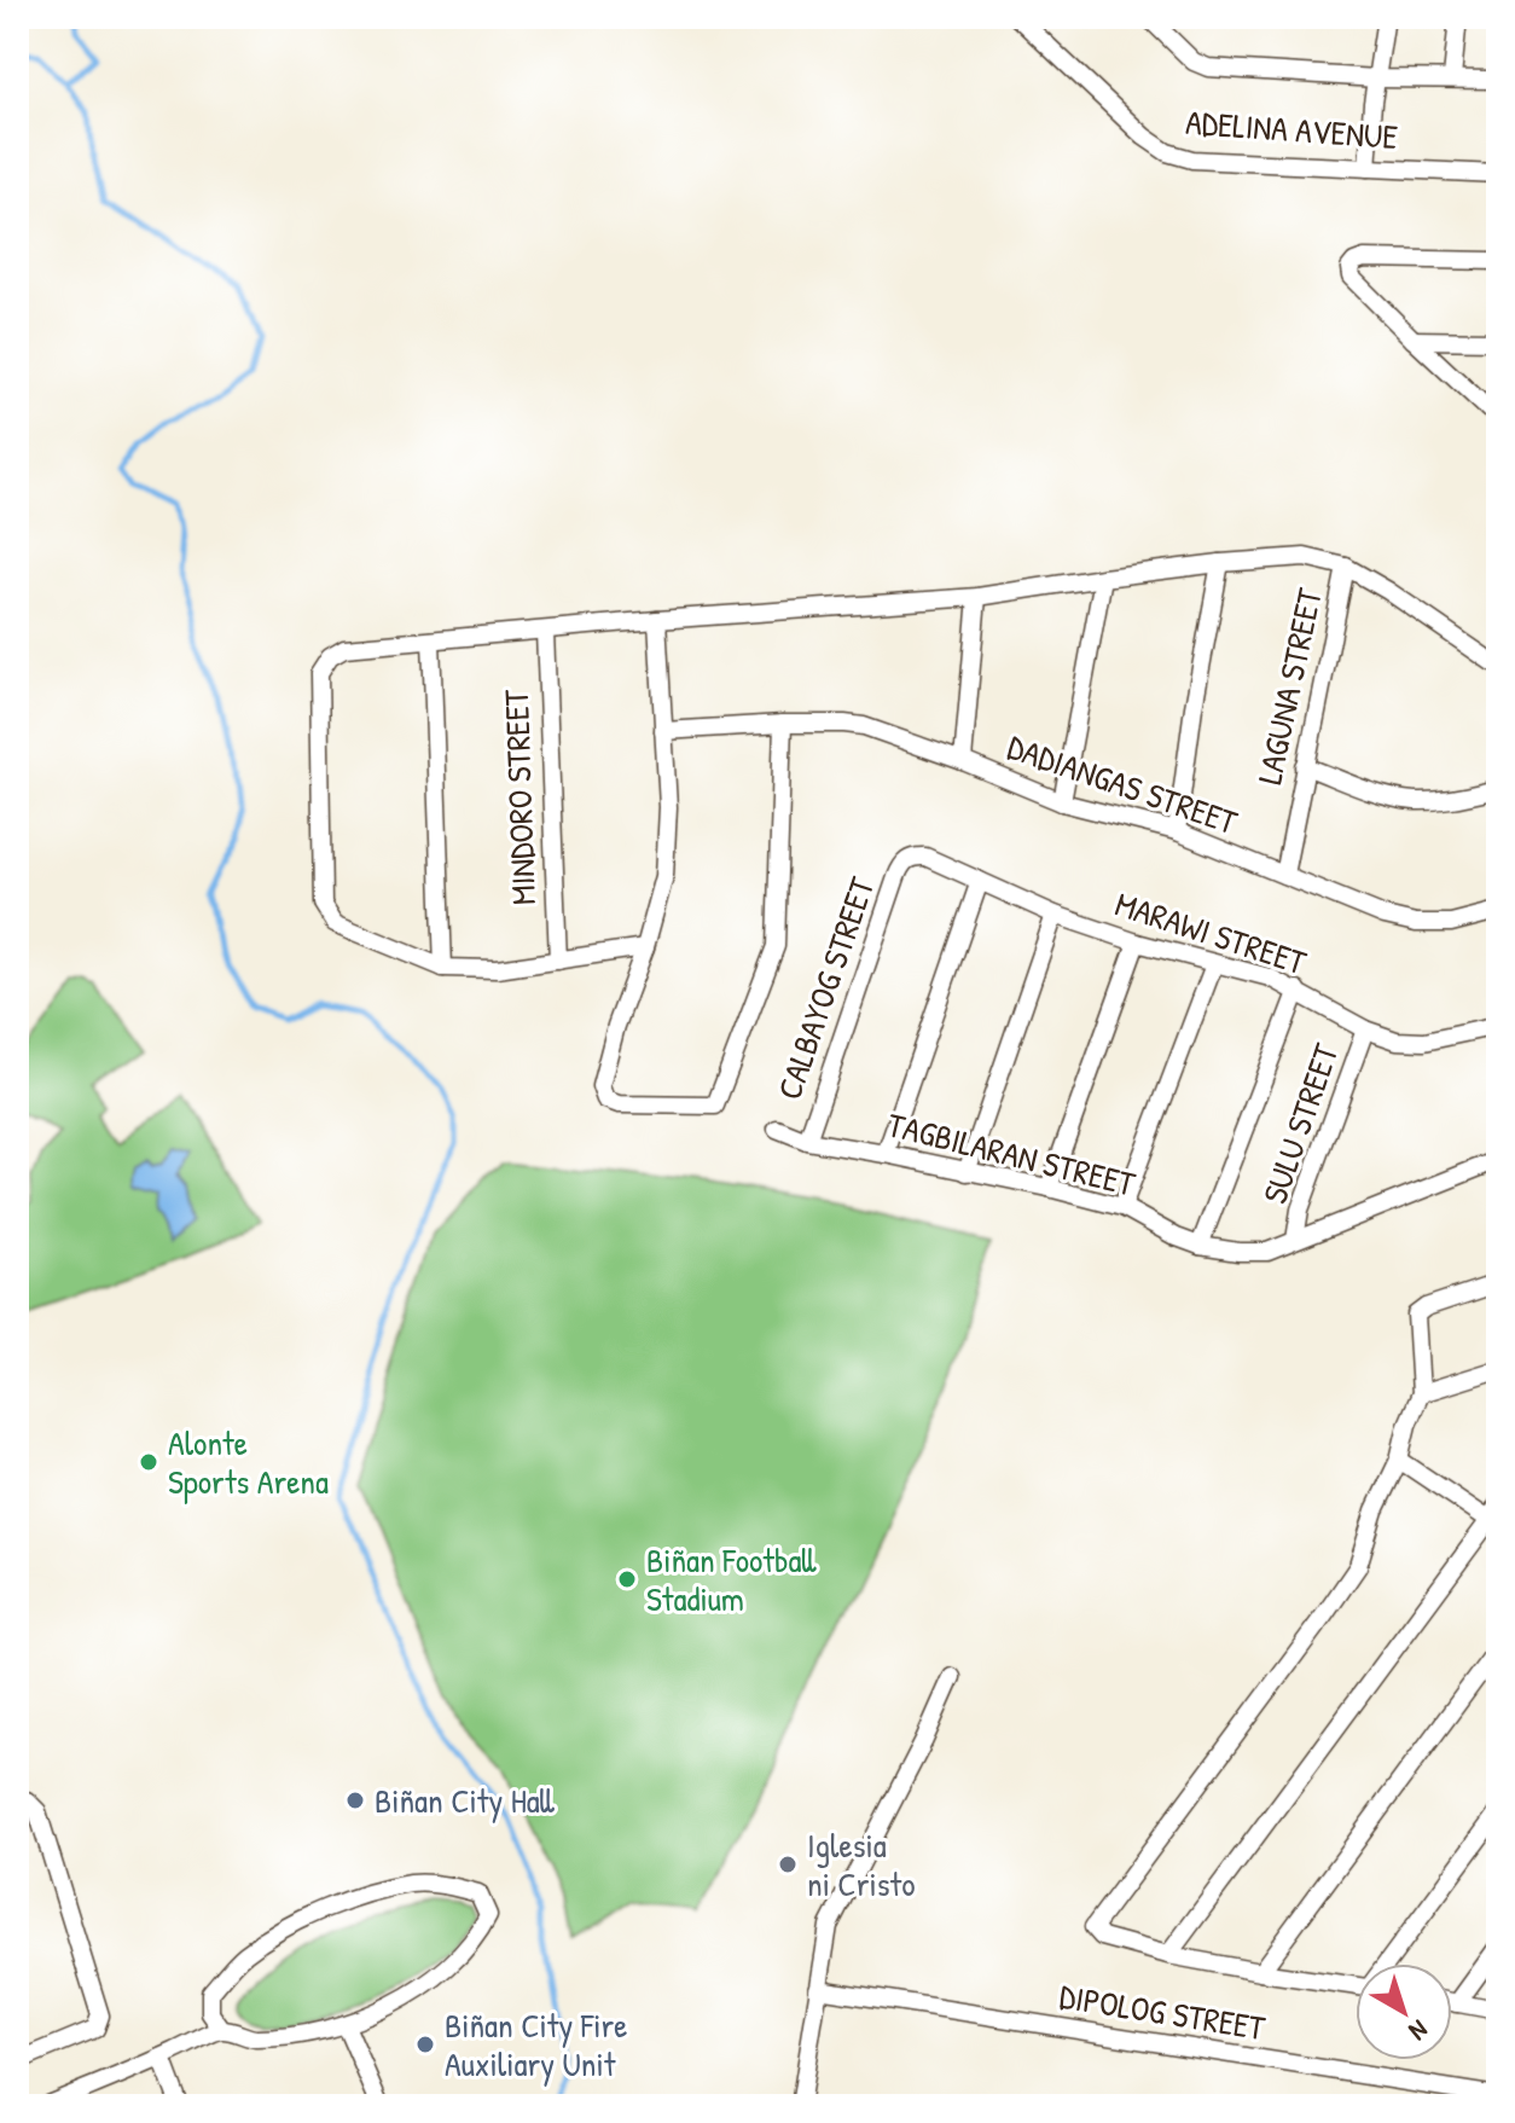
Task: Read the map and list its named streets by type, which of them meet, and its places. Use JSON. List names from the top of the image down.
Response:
{
  "streets": {
    "street": [
      "ADELINA AVENUE",
      "LAGUNA STREET",
      "DADIANGAS STREET",
      "MINDORO STREET",
      "MARAWI STREET",
      "CALBAYOG STREET",
      "SULU STREET",
      "TAGBILARAN STREET",
      "DIPOLOG STREET"
    ]
  },
  "crossings": [
    ["LAGUNA STREET", "DADIANGAS STREET"],
    ["MARAWI STREET", "CALBAYOG STREET"],
    ["MARAWI STREET", "SULU STREET"],
    ["CALBAYOG STREET", "TAGBILARAN STREET"],
    ["SULU STREET", "TAGBILARAN STREET"]
  ],
  "places": [
    "Alonte Sports Arena",
    "Biñan Football Stadium",
    "Biñan City Hall",
    "Iglesia ni Cristo",
    "Biñan City Fire Auxiliary Unit"
  ],
  "north": "bottom right"
}
